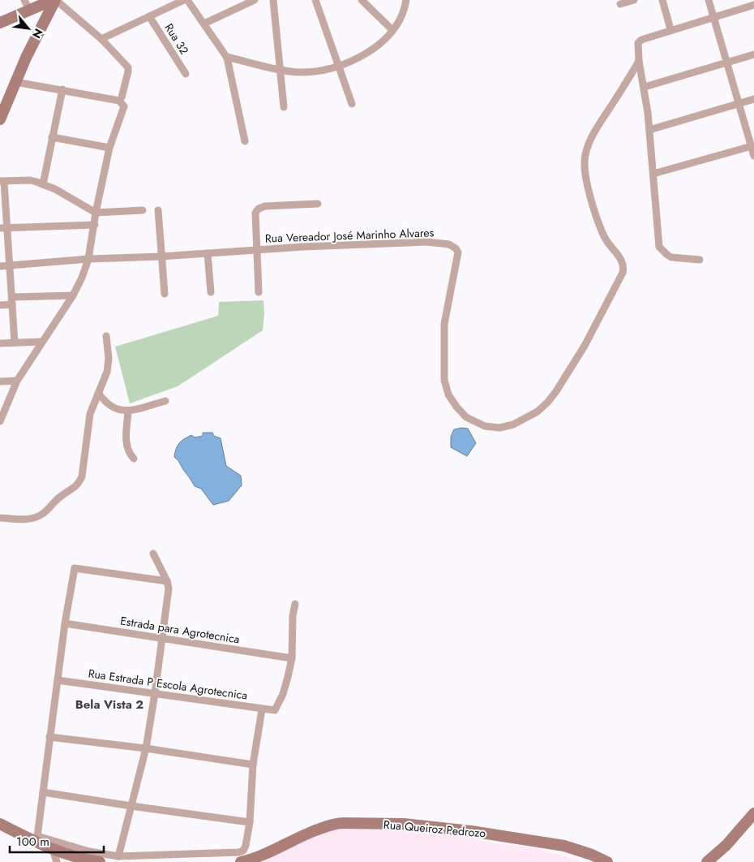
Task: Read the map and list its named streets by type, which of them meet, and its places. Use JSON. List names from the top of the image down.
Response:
{
  "streets": {
    "street": [
      "Rua 32",
      "Rua Vereador José Marinho Alvares",
      "Estrada para Agrotecnica",
      "Rua Estrada P Escola Agrotecnica",
      "Rua Queiroz Pedrozo"
    ]
  },
  "crossings": [
    ["Estrada para Agrotecnica", "Rua Estrada P Escola Agrotecnica"]
  ],
  "districts": ["Bela Vista 2"],
  "scale_bar": "100 m",
  "north": "bottom right"
}
